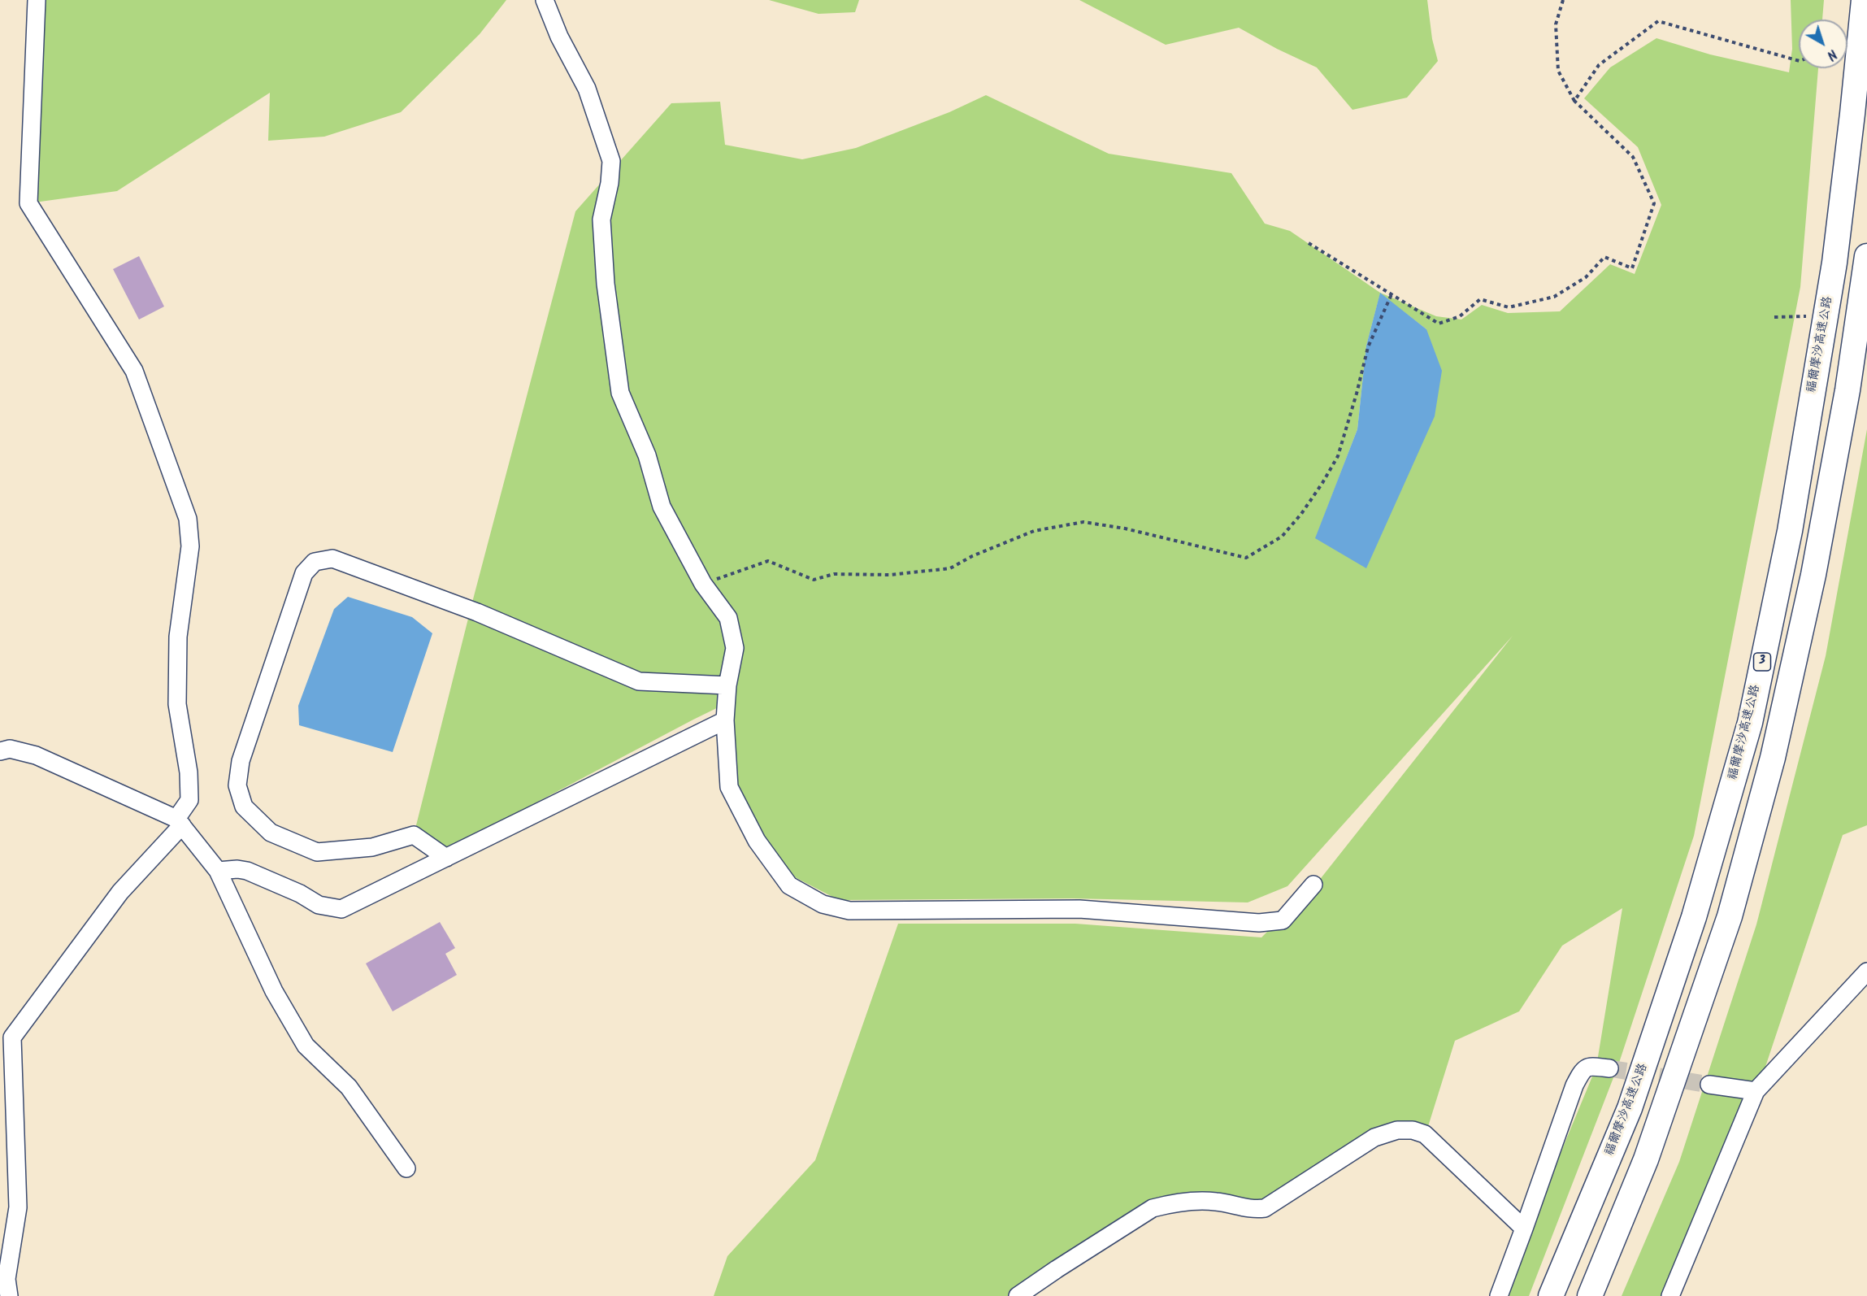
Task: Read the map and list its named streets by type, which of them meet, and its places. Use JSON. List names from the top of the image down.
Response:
{
  "streets": {
    "highway": ["福爾摩沙高速公路", "3"]
  },
  "north": "bottom right"
}
